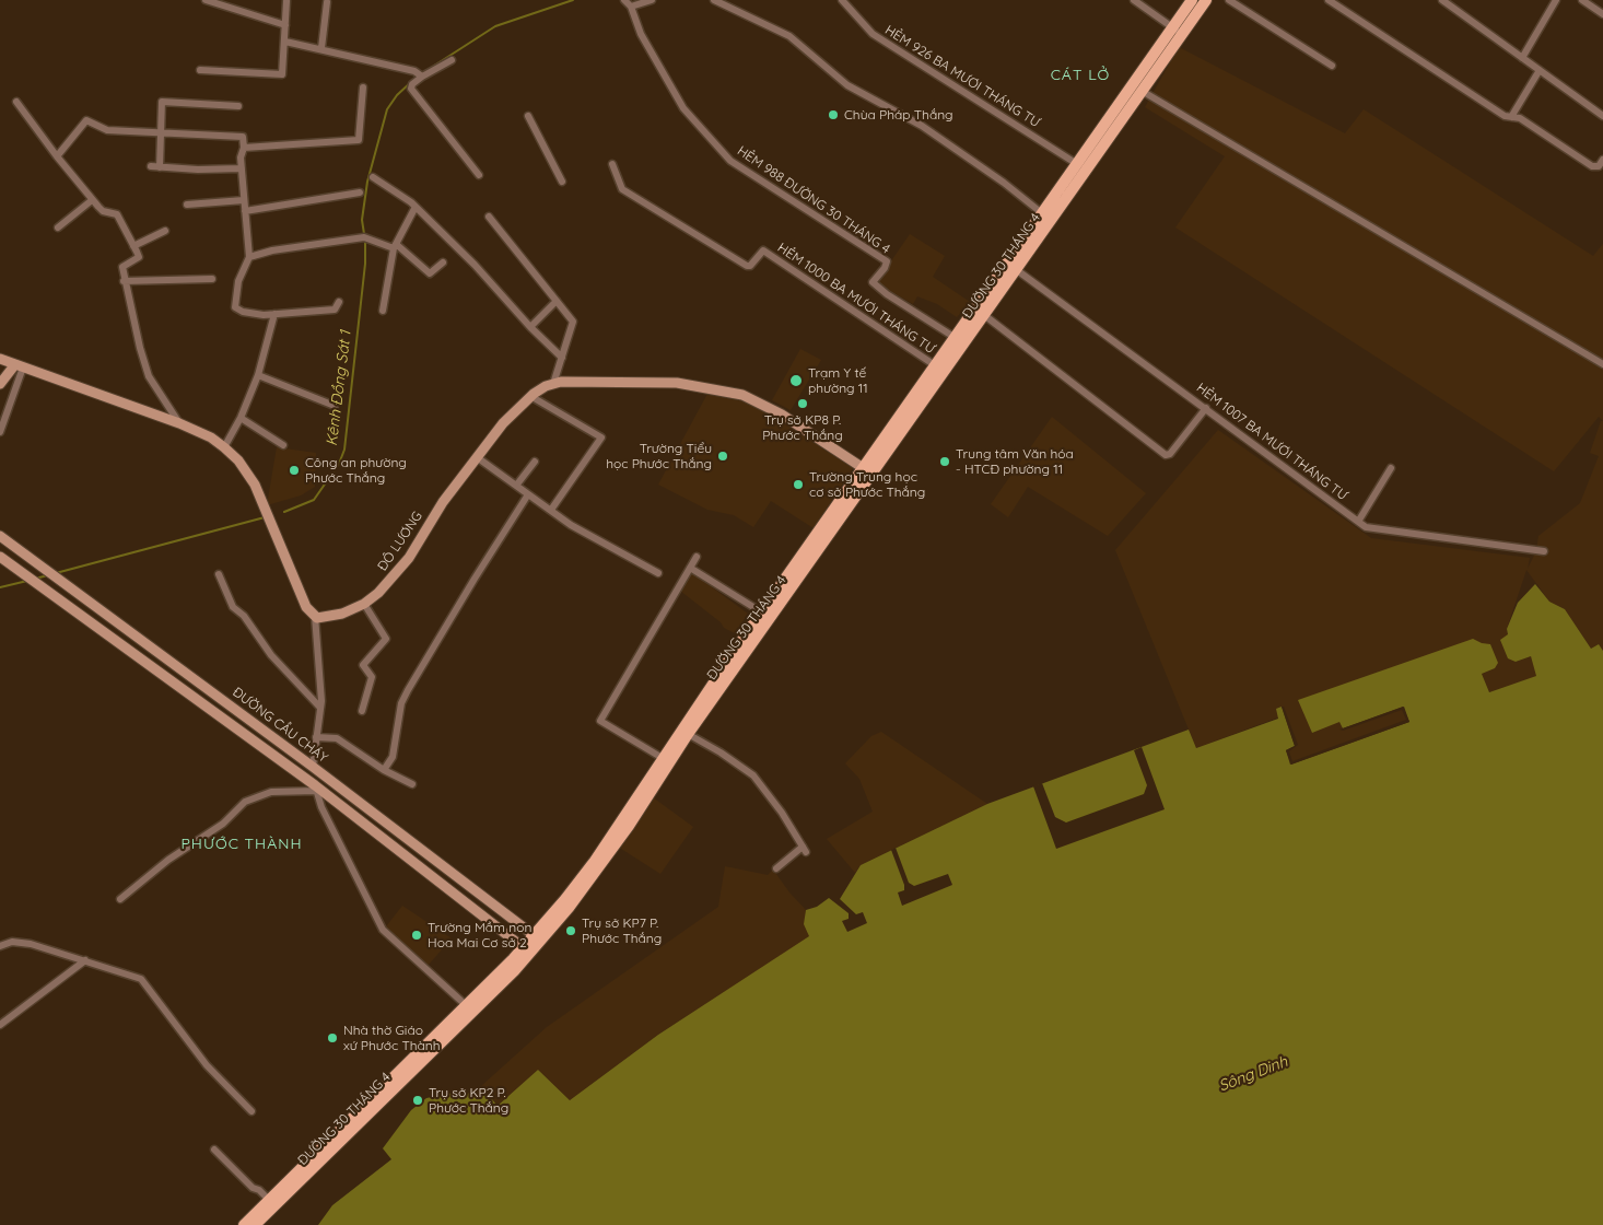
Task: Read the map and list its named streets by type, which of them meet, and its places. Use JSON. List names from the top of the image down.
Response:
{
  "streets": {
    "main road": ["ĐƯỜNG 30 THÁNG 4", "ĐÔ LƯƠNG", "ĐƯỜNG CẦU CHÁY"],
    "street": [
      "HẺM 926 BA MƯƠI THÁNG TƯ",
      "HẺM 988 ĐƯỜNG 30 THÁNG 4",
      "HẺM 1000 BA MƯƠI THÁNG TƯ",
      "HẺM 1007 BA MƯƠI THÁNG TƯ"
    ]
  },
  "crossings": [
    ["HẺM 926 BA MƯƠI THÁNG TƯ", "ĐƯỜNG 30 THÁNG 4"],
    ["HẺM 988 ĐƯỜNG 30 THÁNG 4", "ĐƯỜNG 30 THÁNG 4"],
    ["ĐƯỜNG 30 THÁNG 4", "HẺM 1000 BA MƯƠI THÁNG TƯ"],
    ["ĐƯỜNG 30 THÁNG 4", "HẺM 1007 BA MƯƠI THÁNG TƯ"],
    ["ĐƯỜNG 30 THÁNG 4", "ĐÔ LƯƠNG"],
    ["ĐƯỜNG 30 THÁNG 4", "ĐƯỜNG CẦU CHÁY"]
  ],
  "districts": ["CÁT LỞ", "PHƯỚC THÀNH"],
  "water": ["Kênh Đồng Sát 1", "Sông Dinh"],
  "places": [
    "Chùa Pháp Thắng",
    "Trạm Y tế phường 11",
    "Trụ sở KP8 P. Phước Thắng",
    "Trường Tiểu học Phước Thắng",
    "Trung tâm Văn hóa - HTCĐ phường 11",
    "Công an phường Phước Thắng",
    "Trường Trung học cơ sở Phước Thắng",
    "Trụ sở KP7 P. Phước Thắng",
    "Trường Mầm non Hoa Mai Cơ sở 2",
    "Nhà thờ Giáo xứ Phước Thành",
    "Trụ sở KP2 P. Phước Thắng"
  ]
}
